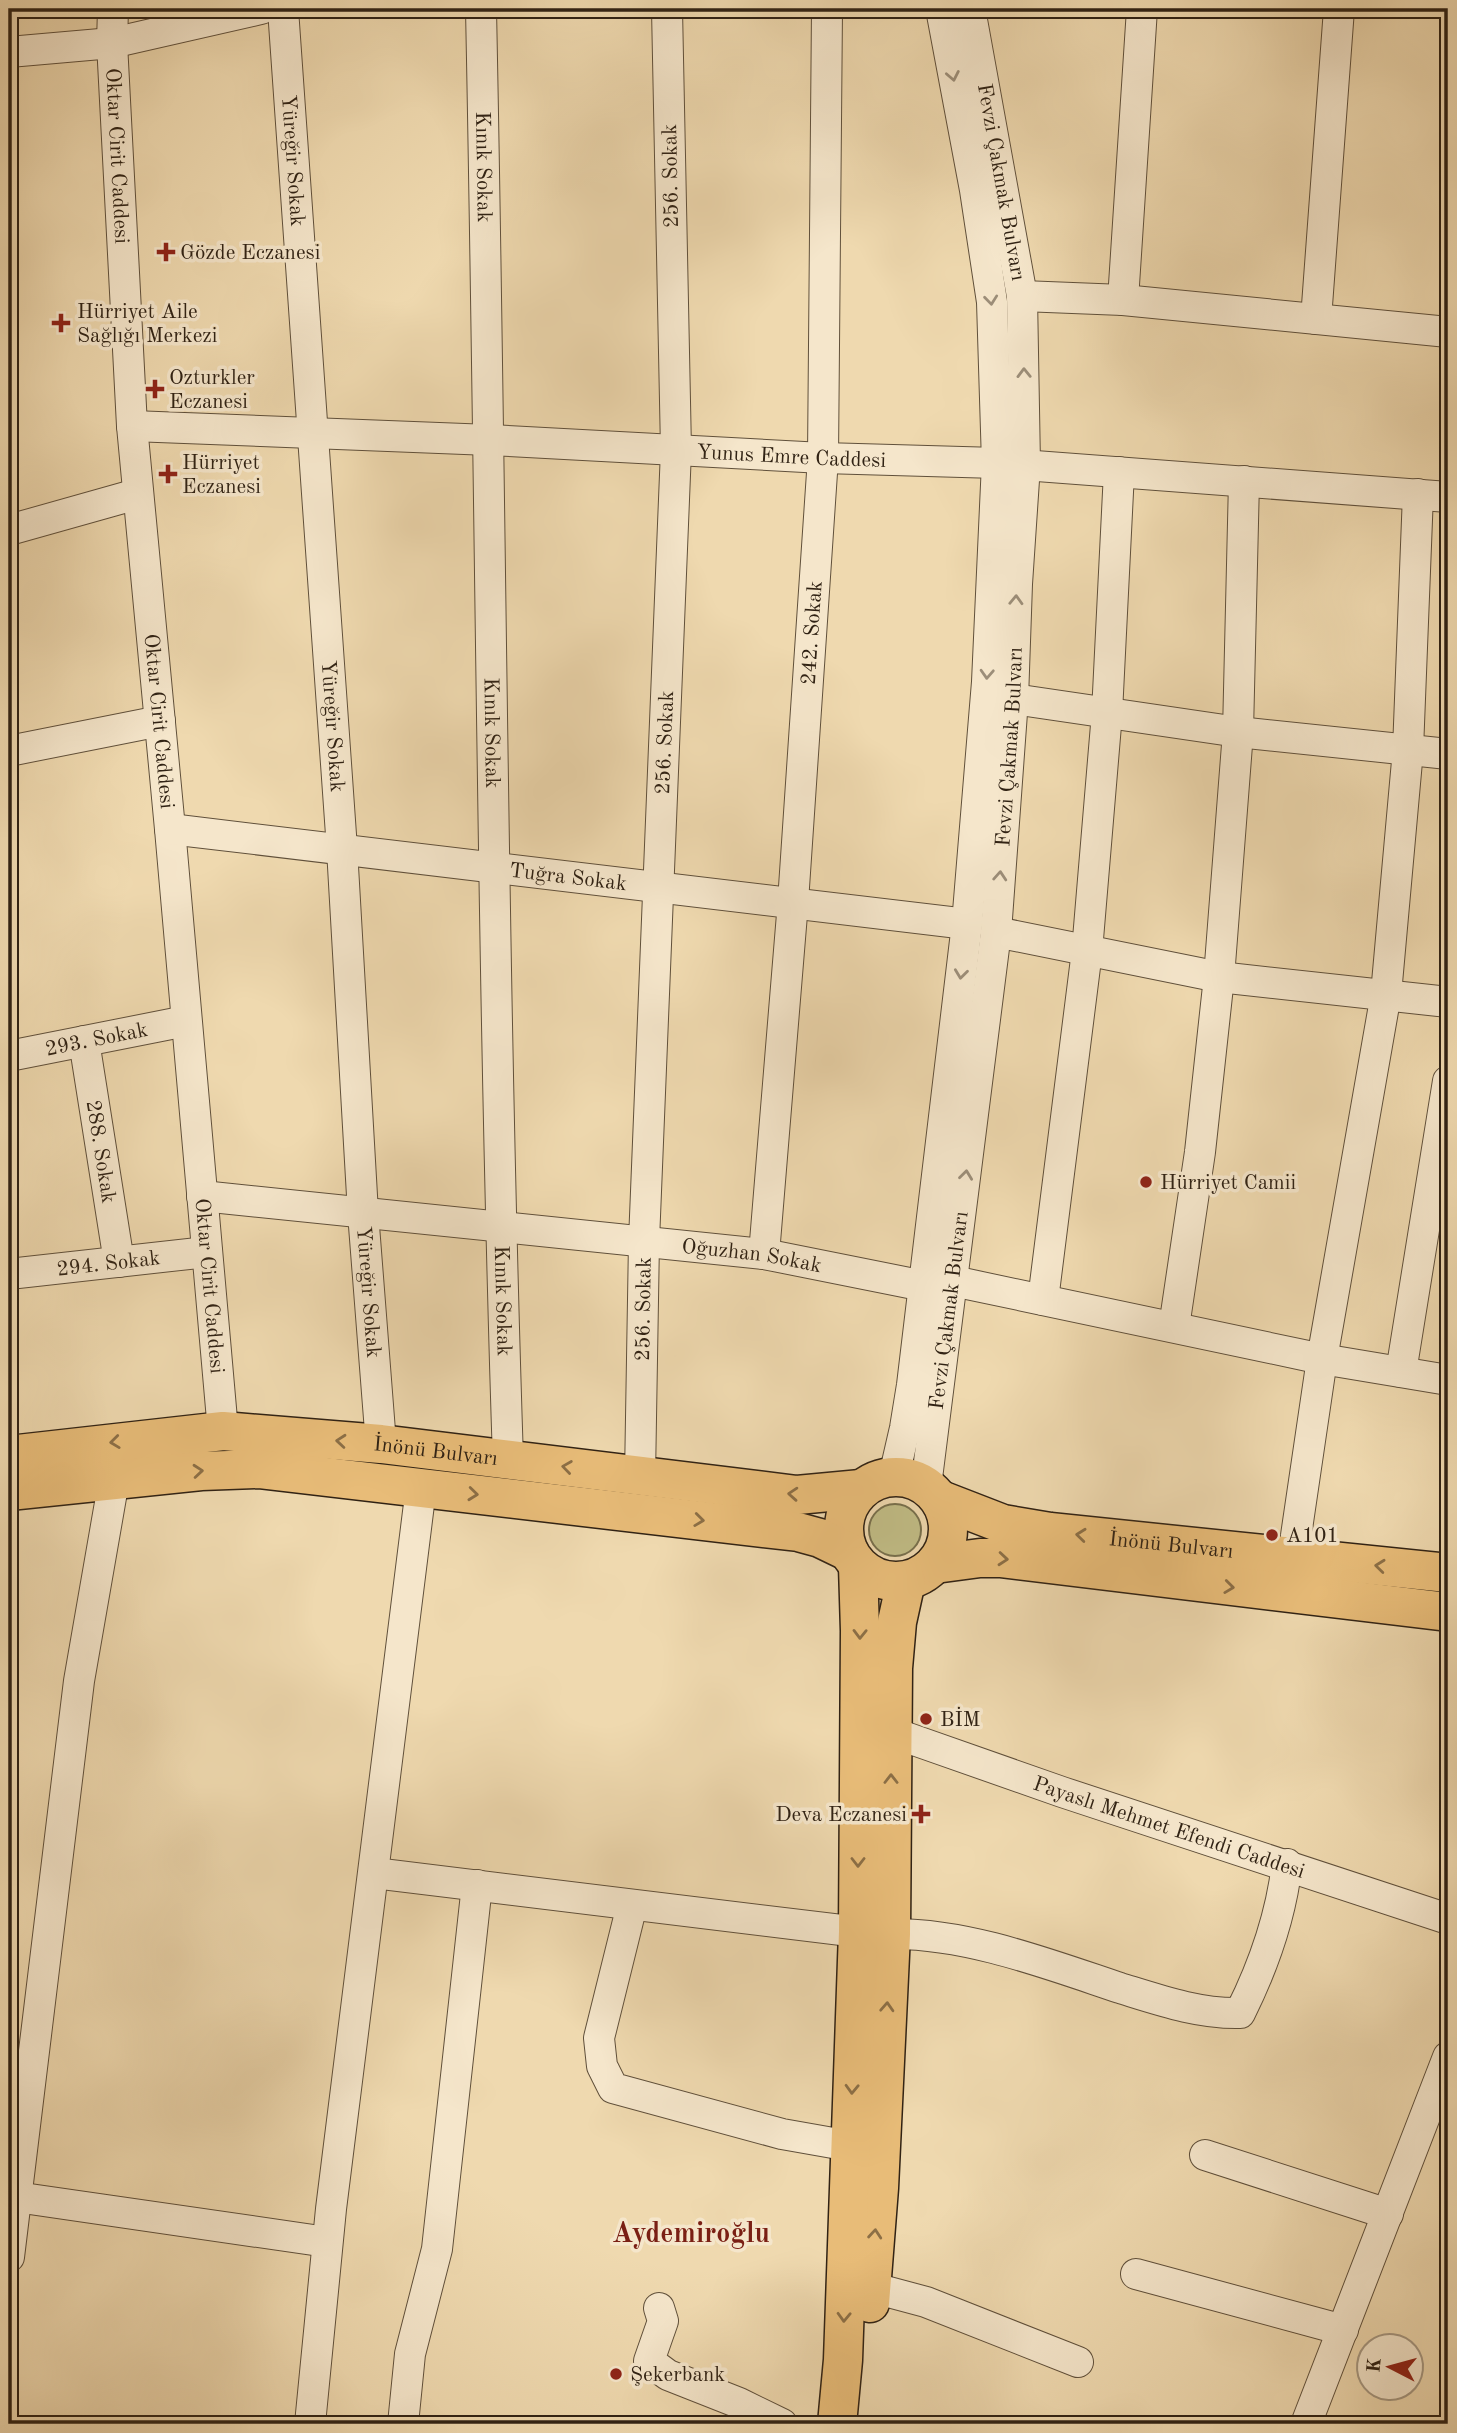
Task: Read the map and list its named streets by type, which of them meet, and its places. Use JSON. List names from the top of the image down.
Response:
{
  "streets": {
    "main road": ["İnönü Bulvarı"],
    "street": [
      "Oktar Cirit Caddesi",
      "Yüreğir Sokak",
      "Kınık Sokak",
      "256. Sokak",
      "Fevzi Çakmak Bulvarı",
      "Yunus Emre Caddesi",
      "242. Sokak",
      "Tuğra Sokak",
      "293. Sokak",
      "288. Sokak",
      "Oğuzhan Sokak",
      "294. Sokak",
      "Payaslı Mehmet Efendi Caddesi"
    ]
  },
  "crossings": [
    ["Oktar Cirit Caddesi", "Yunus Emre Caddesi"],
    ["Oktar Cirit Caddesi", "Tuğra Sokak"],
    ["Oktar Cirit Caddesi", "293. Sokak"],
    ["Oktar Cirit Caddesi", "Oğuzhan Sokak"],
    ["Oktar Cirit Caddesi", "294. Sokak"],
    ["Oktar Cirit Caddesi", "İnönü Bulvarı"],
    ["Yüreğir Sokak", "Yunus Emre Caddesi"],
    ["Yüreğir Sokak", "Tuğra Sokak"],
    ["Yüreğir Sokak", "Oğuzhan Sokak"],
    ["Yüreğir Sokak", "İnönü Bulvarı"],
    ["Kınık Sokak", "Yunus Emre Caddesi"],
    ["Kınık Sokak", "Tuğra Sokak"],
    ["Kınık Sokak", "Oğuzhan Sokak"],
    ["Kınık Sokak", "İnönü Bulvarı"],
    ["256. Sokak", "Yunus Emre Caddesi"],
    ["256. Sokak", "Tuğra Sokak"],
    ["256. Sokak", "Oğuzhan Sokak"],
    ["256. Sokak", "İnönü Bulvarı"],
    ["Fevzi Çakmak Bulvarı", "Yunus Emre Caddesi"],
    ["Fevzi Çakmak Bulvarı", "Tuğra Sokak"],
    ["Fevzi Çakmak Bulvarı", "Oğuzhan Sokak"],
    ["Fevzi Çakmak Bulvarı", "İnönü Bulvarı"],
    ["Yunus Emre Caddesi", "242. Sokak"],
    ["242. Sokak", "Tuğra Sokak"],
    ["242. Sokak", "Oğuzhan Sokak"],
    ["293. Sokak", "288. Sokak"],
    ["288. Sokak", "294. Sokak"]
  ],
  "districts": ["Aydemiroğlu"],
  "places": {
    "health": [
      "Gözde Eczanesi",
      "Hürriyet Aile Sağlığı Merkezi",
      "Ozturkler Eczanesi",
      "Hürriyet Eczanesi",
      "Deva Eczanesi"
    ],
    "other": [
      "Hürriyet Camii",
      "A101",
      "BİM",
      "Şekerbank"
    ]
  },
  "north": "left"
}
